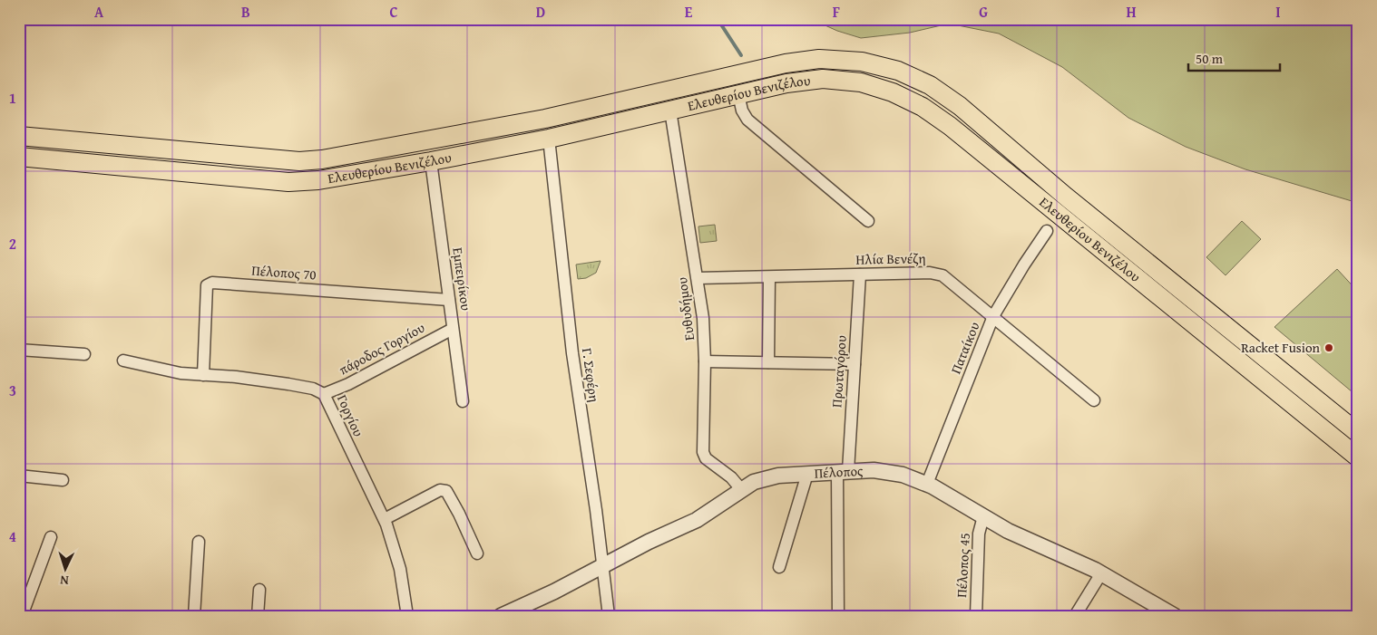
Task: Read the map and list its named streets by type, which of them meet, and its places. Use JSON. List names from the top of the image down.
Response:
{
  "streets": {
    "main road": ["Ελευθερίου Βενιζέλου"],
    "street": [
      "Ηλία Βενέζη",
      "Πέλοπος 70",
      "Εμπειρίκου",
      "Ευθυδήμου",
      "Παταίκου",
      "πάροδος Γοργίου",
      "Πρωταγόρου",
      "Γ. Σεφέρη",
      "Γοργίου",
      "Πέλοπος",
      "Πέλοπος 45"
    ]
  },
  "crossings": [
    ["Ελευθερίου Βενιζέλου", "Εμπειρίκου"],
    ["Ελευθερίου Βενιζέλου", "Ευθυδήμου"],
    ["Ελευθερίου Βενιζέλου", "Γ. Σεφέρη"],
    ["Ηλία Βενέζη", "Ευθυδήμου"],
    ["Ηλία Βενέζη", "Παταίκου"],
    ["Ηλία Βενέζη", "Πρωταγόρου"],
    ["Πέλοπος 70", "Εμπειρίκου"],
    ["Πέλοπος 70", "Γοργίου"],
    ["Εμπειρίκου", "πάροδος Γοργίου"],
    ["Ευθυδήμου", "Πέλοπος"],
    ["Παταίκου", "Πέλοπος"],
    ["πάροδος Γοργίου", "Γοργίου"],
    ["Πρωταγόρου", "Πέλοπος"],
    ["Γ. Σεφέρη", "Πέλοπος"],
    ["Πέλοπος", "Πέλοπος 45"]
  ],
  "places": ["Racket Fusion"],
  "scale_bar": "50 m",
  "north": "bottom",
  "grid": {
    "columns": [
      "A",
      "B",
      "C",
      "D",
      "E",
      "F",
      "G",
      "H",
      "I"
    ],
    "rows": [
      "1",
      "2",
      "3",
      "4"
    ]
  }
}
